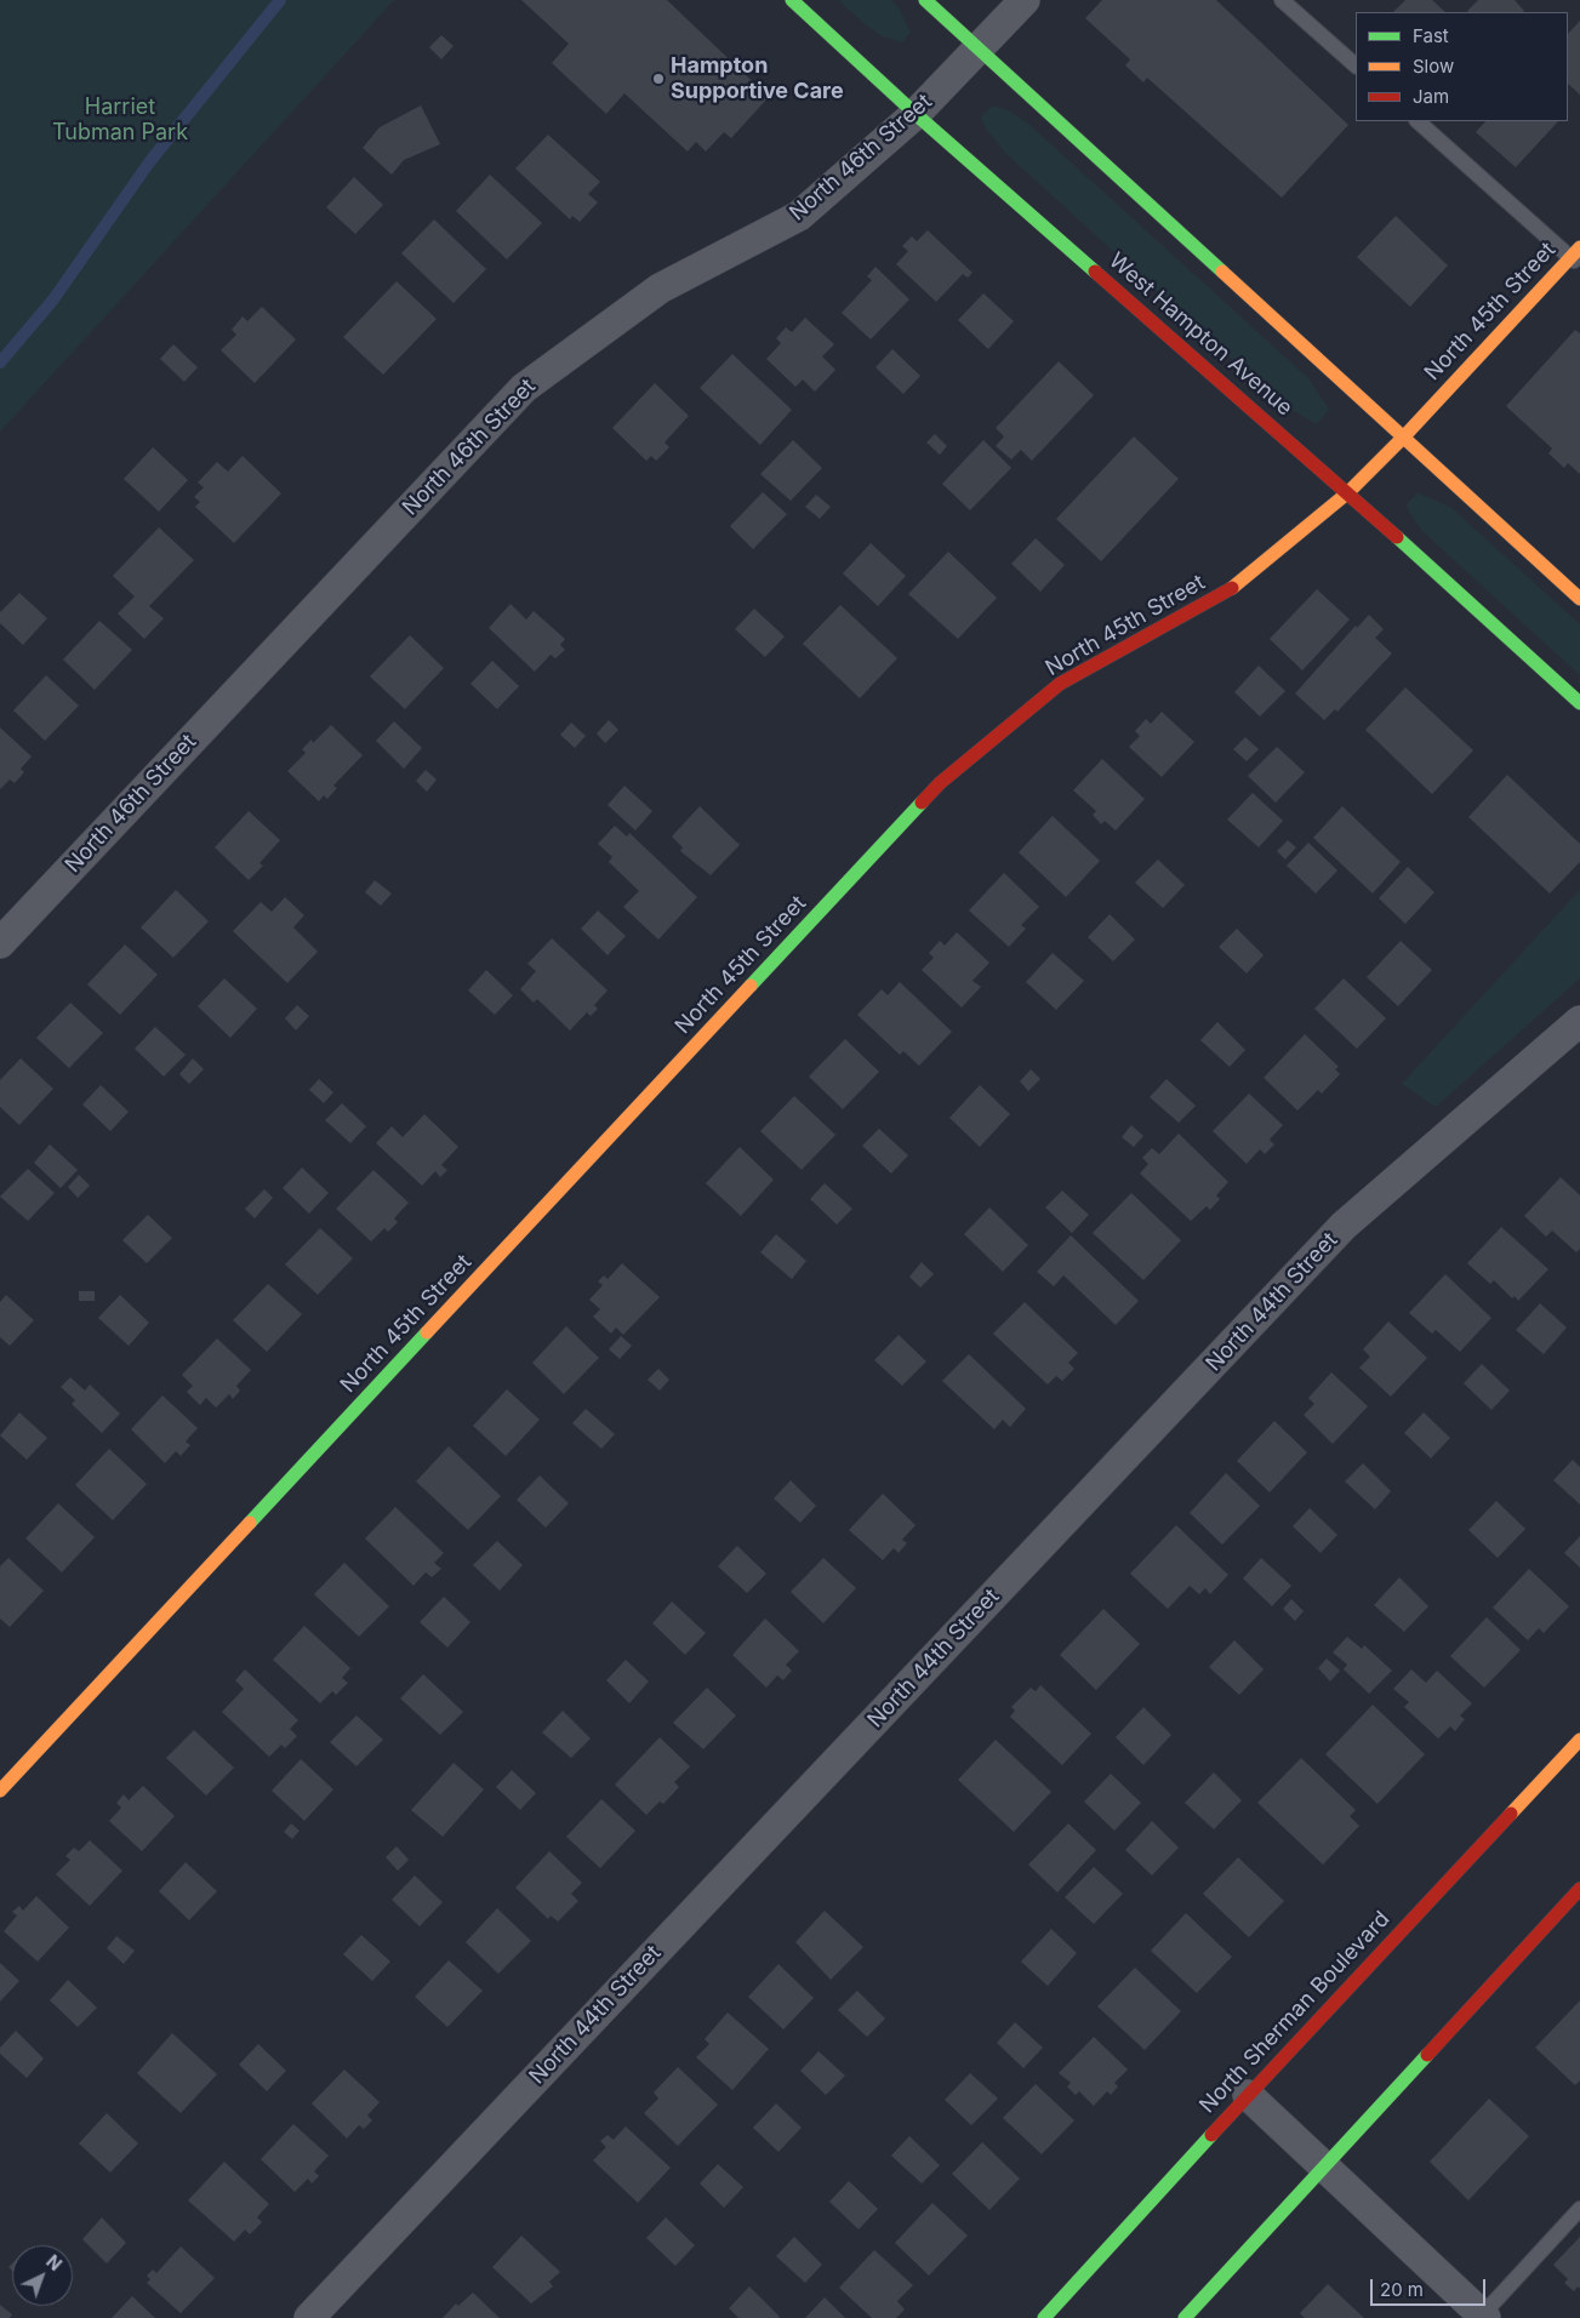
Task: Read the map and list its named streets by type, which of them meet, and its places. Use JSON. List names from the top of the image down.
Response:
{
  "streets": {
    "main road": ["North 45th Street", "West Hampton Avenue", "North Sherman Boulevard"],
    "street": ["North 46th Street", "North 44th Street"]
  },
  "crossings": [
    ["North 46th Street", "West Hampton Avenue"],
    ["North 45th Street", "West Hampton Avenue"]
  ],
  "parks": ["Harriet Tubman Park"],
  "places": ["Hampton Supportive Care"],
  "legend": ["Fast", "Slow", "Jam"],
  "scale_bar": "20 m",
  "north": "top right"
}
